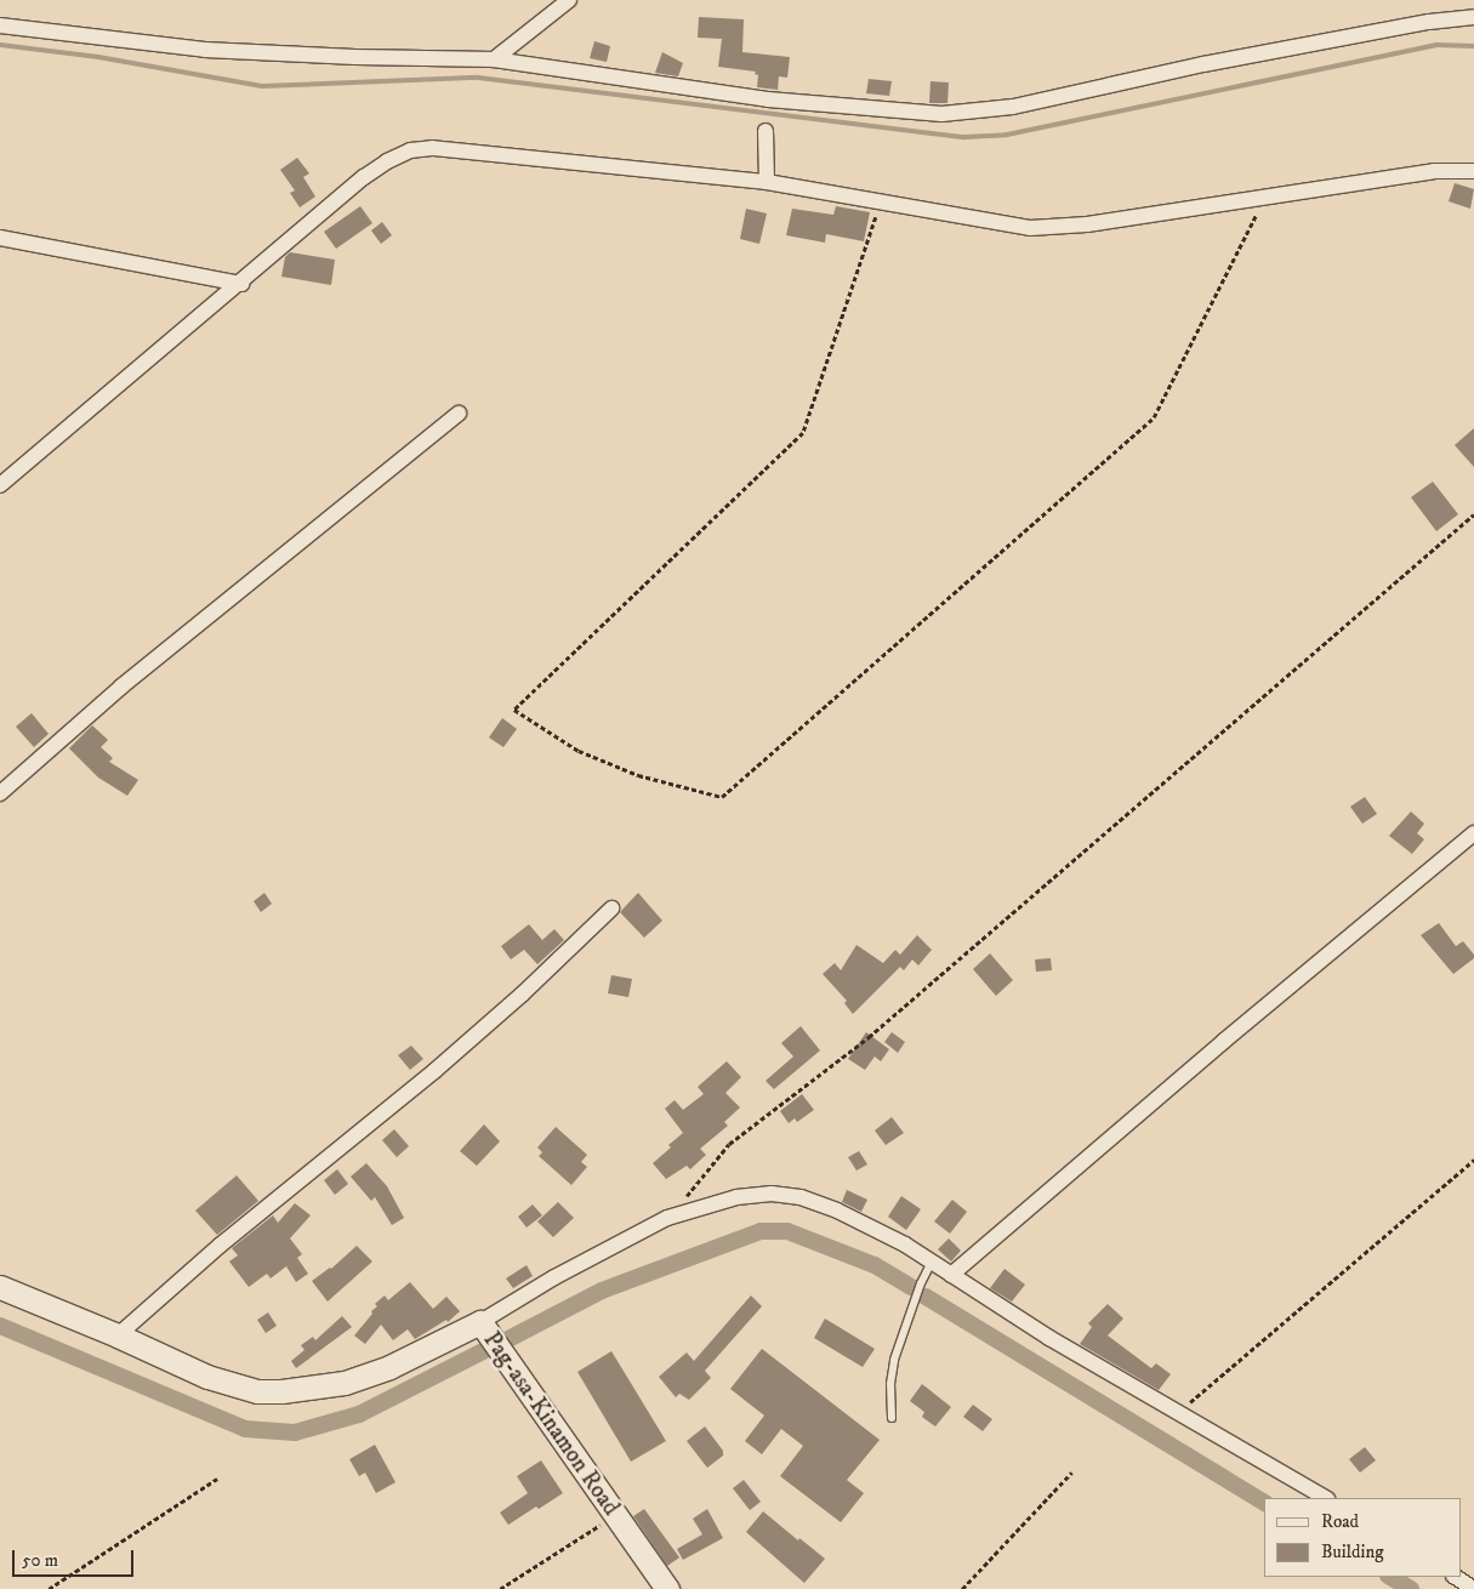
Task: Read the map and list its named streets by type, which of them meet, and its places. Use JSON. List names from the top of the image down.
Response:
{
  "streets": {
    "street": ["Pag-asa-Kinamon Road"]
  },
  "legend": ["Road", "Building"],
  "scale_bar": "50 m"
}
